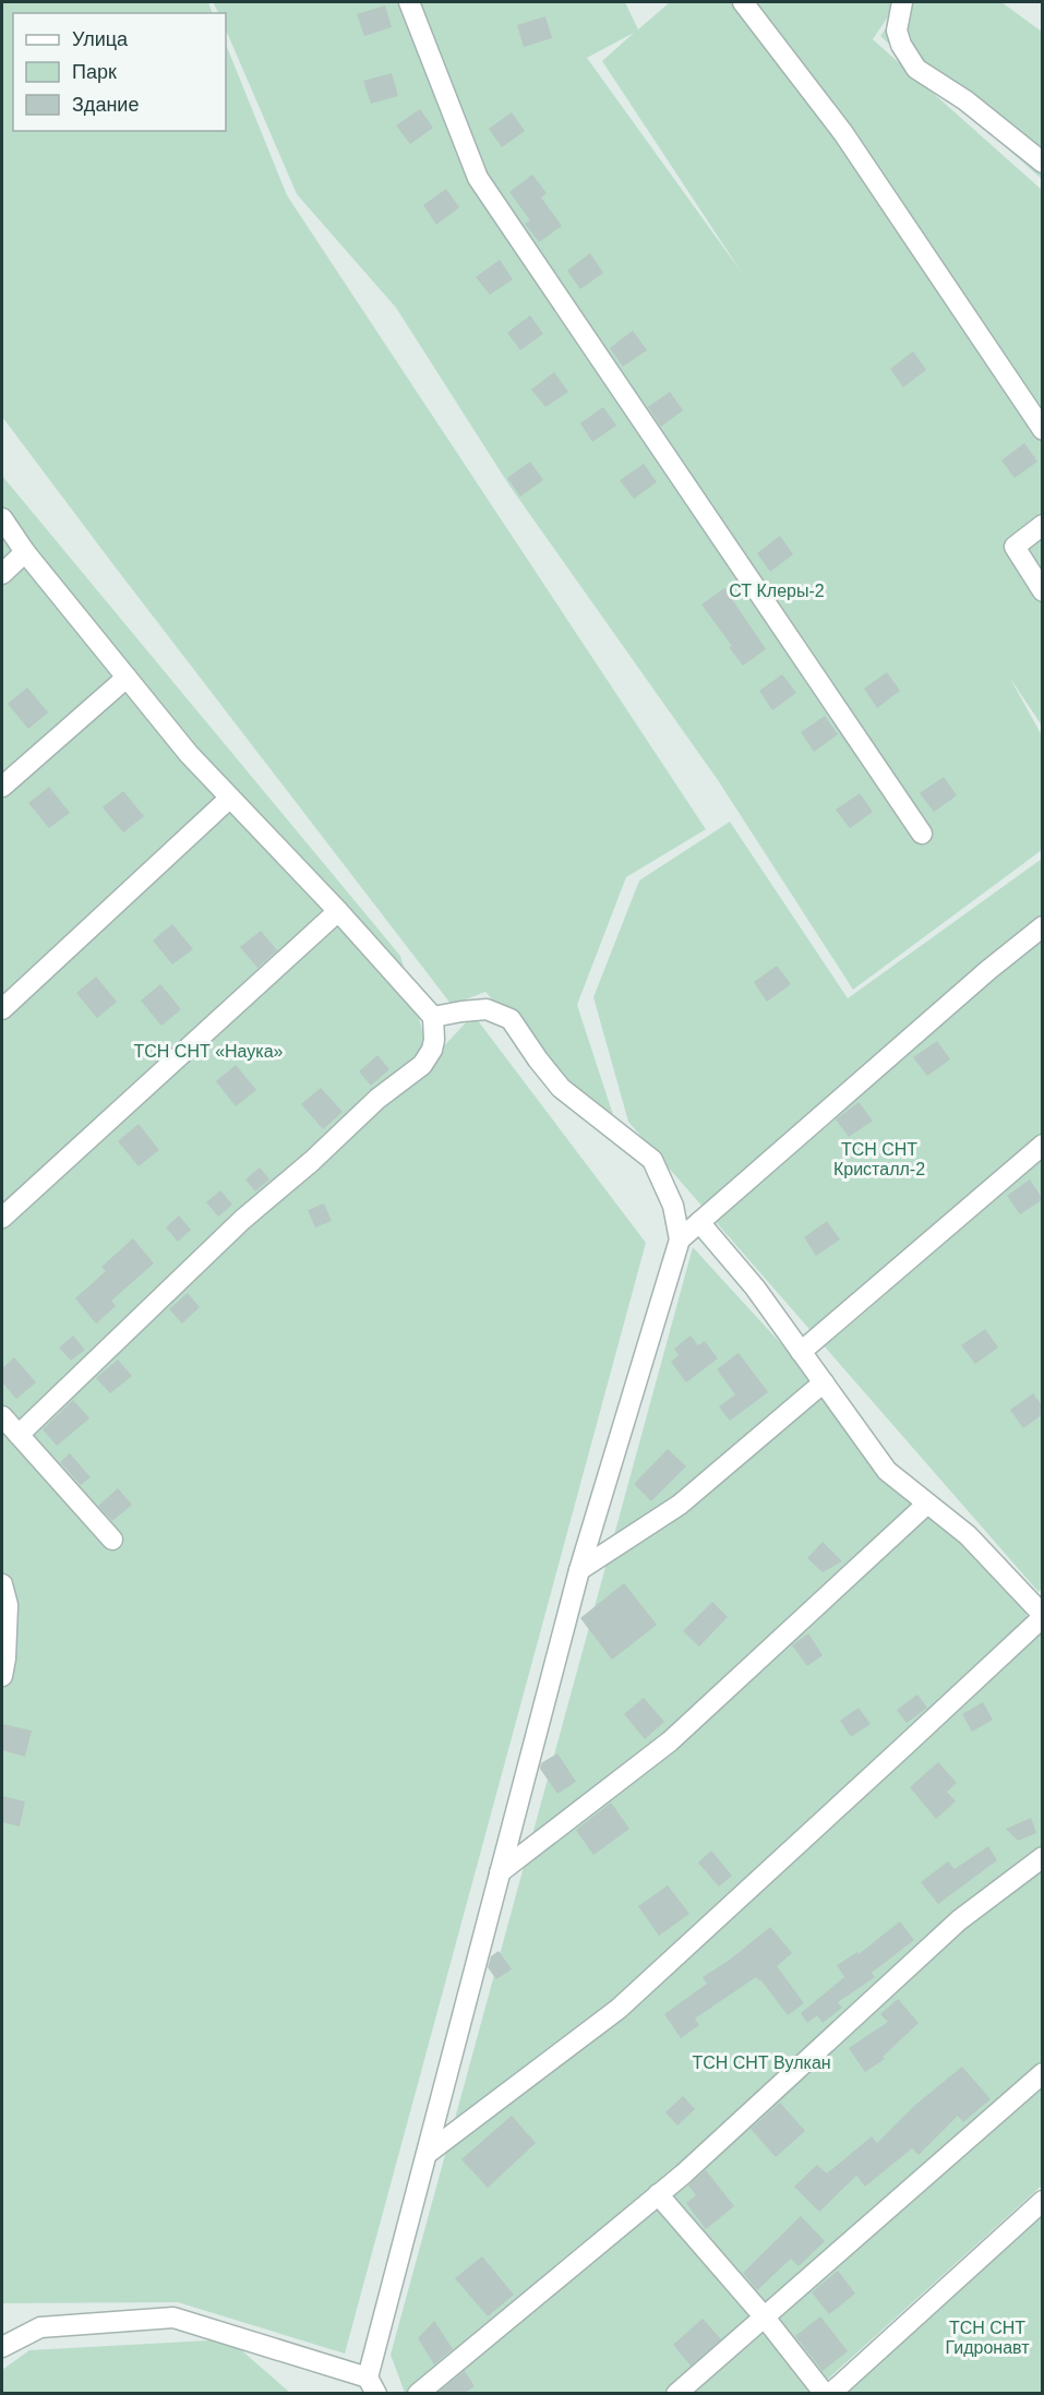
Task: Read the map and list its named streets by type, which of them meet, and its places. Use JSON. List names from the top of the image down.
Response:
{
  "parks": [
    "СТ Клеры-2",
    "ТСН СНТ «Наука»",
    "ТСН СНТ Кристалл-2",
    "ТСН СНТ Вулкан",
    "ТСН СНТ Гидронавт"
  ],
  "legend": ["Улица", "Парк", "Здание"]
}
